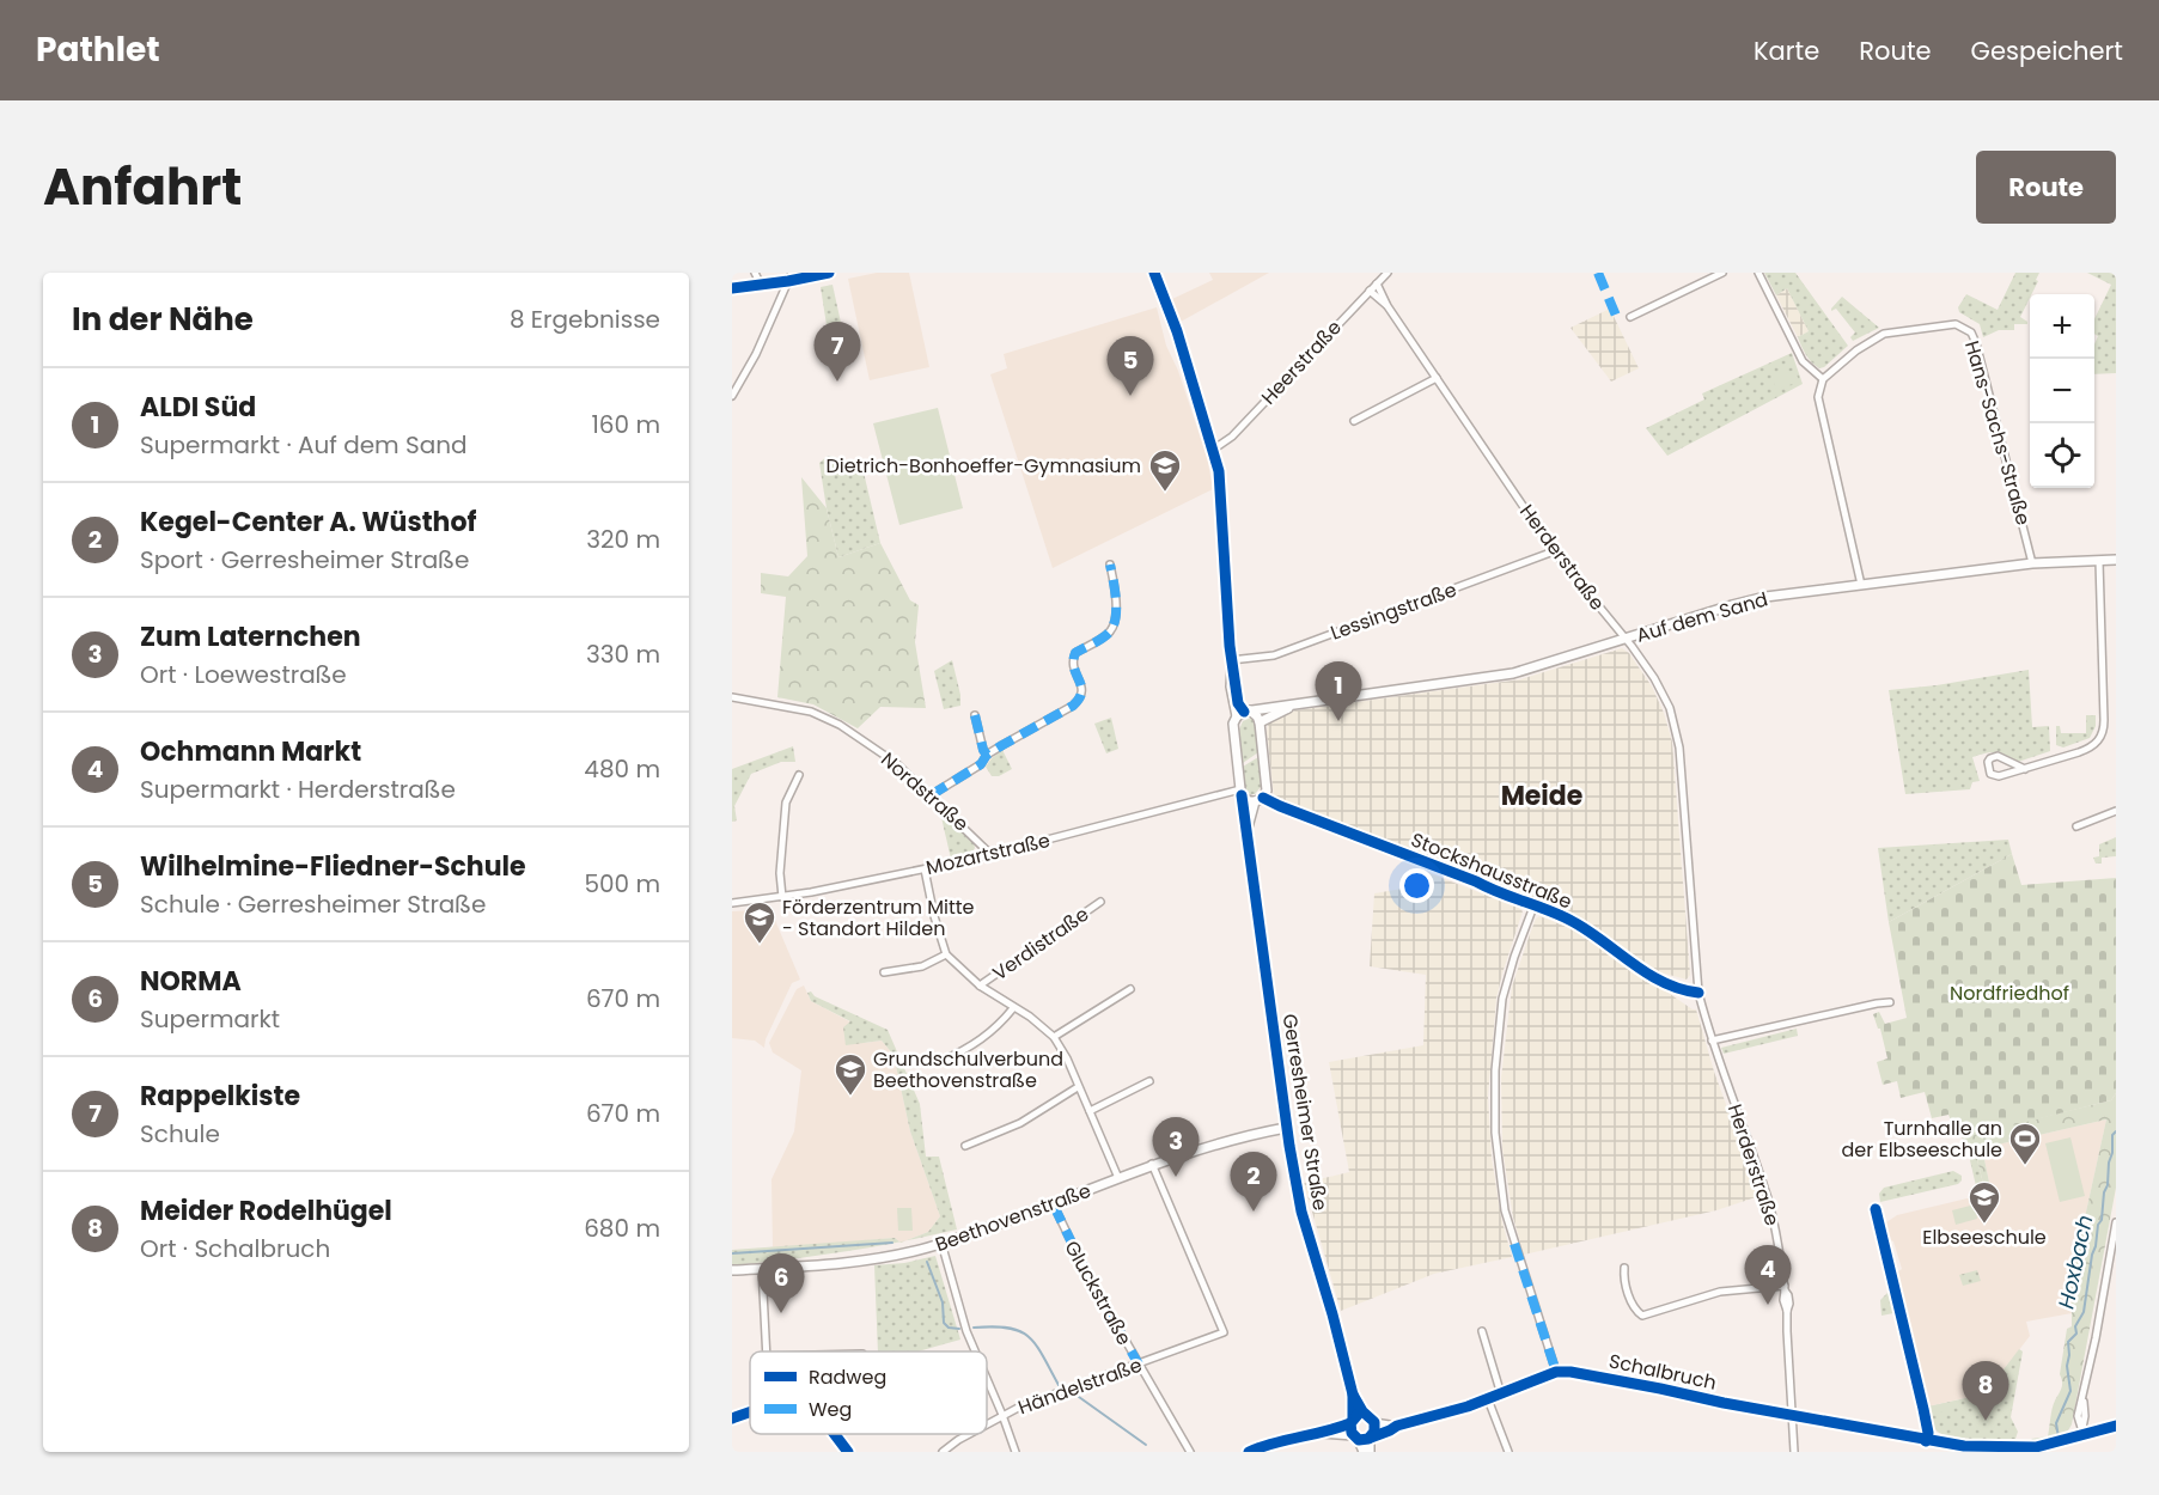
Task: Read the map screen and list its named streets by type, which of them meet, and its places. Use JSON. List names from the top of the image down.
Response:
{
  "streets": {
    "street": [
      "Heerstraße",
      "Hans-Sachs-Straße",
      "Herderstraße",
      "Lessingstraße",
      "Auf dem Sand",
      "Nordstraße",
      "Mozartstraße",
      "Stockshausstraße",
      "Verdistraße",
      "Gerresheimer Straße",
      "Beethovenstraße",
      "Gluckstraße",
      "Schalbruch",
      "Händelstraße"
    ]
  },
  "crossings": [
    ["Heerstraße", "Herderstraße"],
    ["Heerstraße", "Gerresheimer Straße"],
    ["Hans-Sachs-Straße", "Auf dem Sand"],
    ["Herderstraße", "Lessingstraße"],
    ["Herderstraße", "Auf dem Sand"],
    ["Herderstraße", "Stockshausstraße"],
    ["Herderstraße", "Schalbruch"],
    ["Lessingstraße", "Gerresheimer Straße"],
    ["Auf dem Sand", "Gerresheimer Straße"],
    ["Nordstraße", "Mozartstraße"],
    ["Mozartstraße", "Verdistraße"],
    ["Mozartstraße", "Gerresheimer Straße"],
    ["Stockshausstraße", "Gerresheimer Straße"],
    ["Verdistraße", "Beethovenstraße"],
    ["Gerresheimer Straße", "Beethovenstraße"],
    ["Gerresheimer Straße", "Schalbruch"],
    ["Beethovenstraße", "Gluckstraße"],
    ["Beethovenstraße", "Händelstraße"],
    ["Gluckstraße", "Händelstraße"]
  ],
  "districts": ["Meide"],
  "water": ["Hoxbach"],
  "parks": ["Nordfriedhof"],
  "places": {
    "school or university": [
      "Dietrich-Bonhoeffer-Gymnasium",
      "Förderzentrum Mitte - Standort Hilden",
      "Grundschulverbund Beethovenstraße",
      "Elbseeschule"
    ],
    "sports": ["Turnhalle an der Elbseeschule"]
  },
  "legend": ["Radweg", "Weg"],
  "page": {
    "header": "Pathlet",
    "nav": ["Karte", "Route", "Gespeichert"],
    "title": "Anfahrt",
    "buttons": "Route",
    "heading": ["In der Nähe", "8 Ergebnisse"],
    "map_buttons": ["+", "−"],
    "pins": [
      "7",
      "5",
      "1",
      "3",
      "2",
      "4",
      "6",
      "8"
    ],
    "list": [
      {
        "mark": "1",
        "name": "ALDI Süd",
        "note": "Supermarkt · Auf dem Sand",
        "value": "160 m"
      },
      {
        "mark": "2",
        "name": "Kegel-Center A. Wüsthof",
        "note": "Sport · Gerresheimer Straße",
        "value": "320 m"
      },
      {
        "mark": "3",
        "name": "Zum Laternchen",
        "note": "Ort · Loewestraße",
        "value": "330 m"
      },
      {
        "mark": "4",
        "name": "Ochmann Markt",
        "note": "Supermarkt · Herderstraße",
        "value": "480 m"
      },
      {
        "mark": "5",
        "name": "Wilhelmine-Fliedner-Schule",
        "note": "Schule · Gerresheimer Straße",
        "value": "500 m"
      },
      {
        "mark": "6",
        "name": "NORMA",
        "note": "Supermarkt",
        "value": "670 m"
      },
      {
        "mark": "7",
        "name": "Rappelkiste",
        "note": "Schule",
        "value": "670 m"
      },
      {
        "mark": "8",
        "name": "Meider Rodelhügel",
        "note": "Ort · Schalbruch",
        "value": "680 m"
      }
    ]
  }
}
